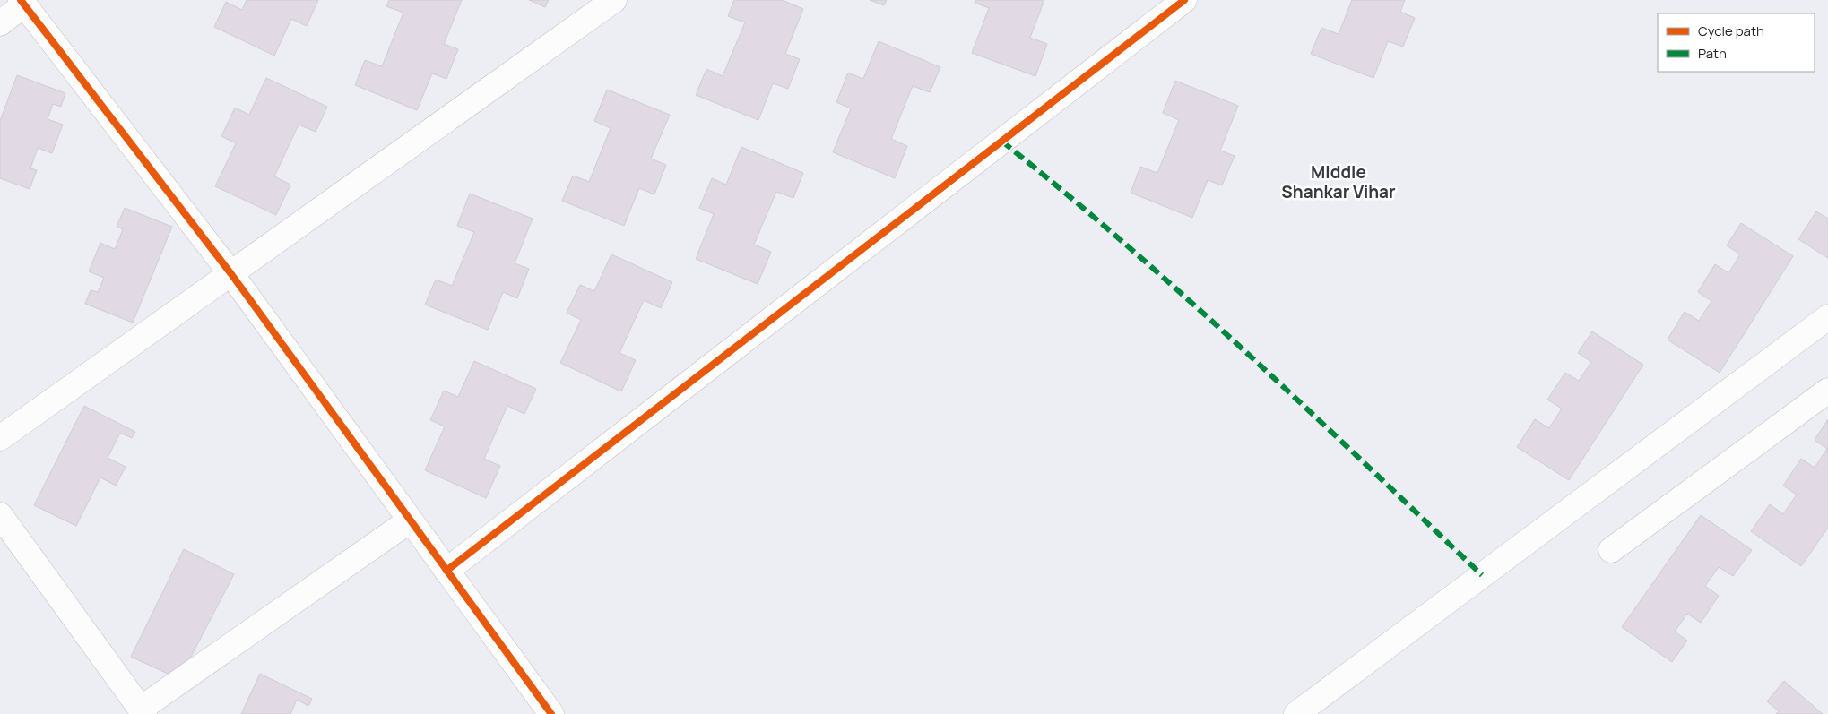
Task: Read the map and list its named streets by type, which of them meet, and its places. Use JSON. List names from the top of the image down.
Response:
{
  "districts": ["Middle Shankar Vihar"],
  "legend": ["Cycle path", "Path"]
}
